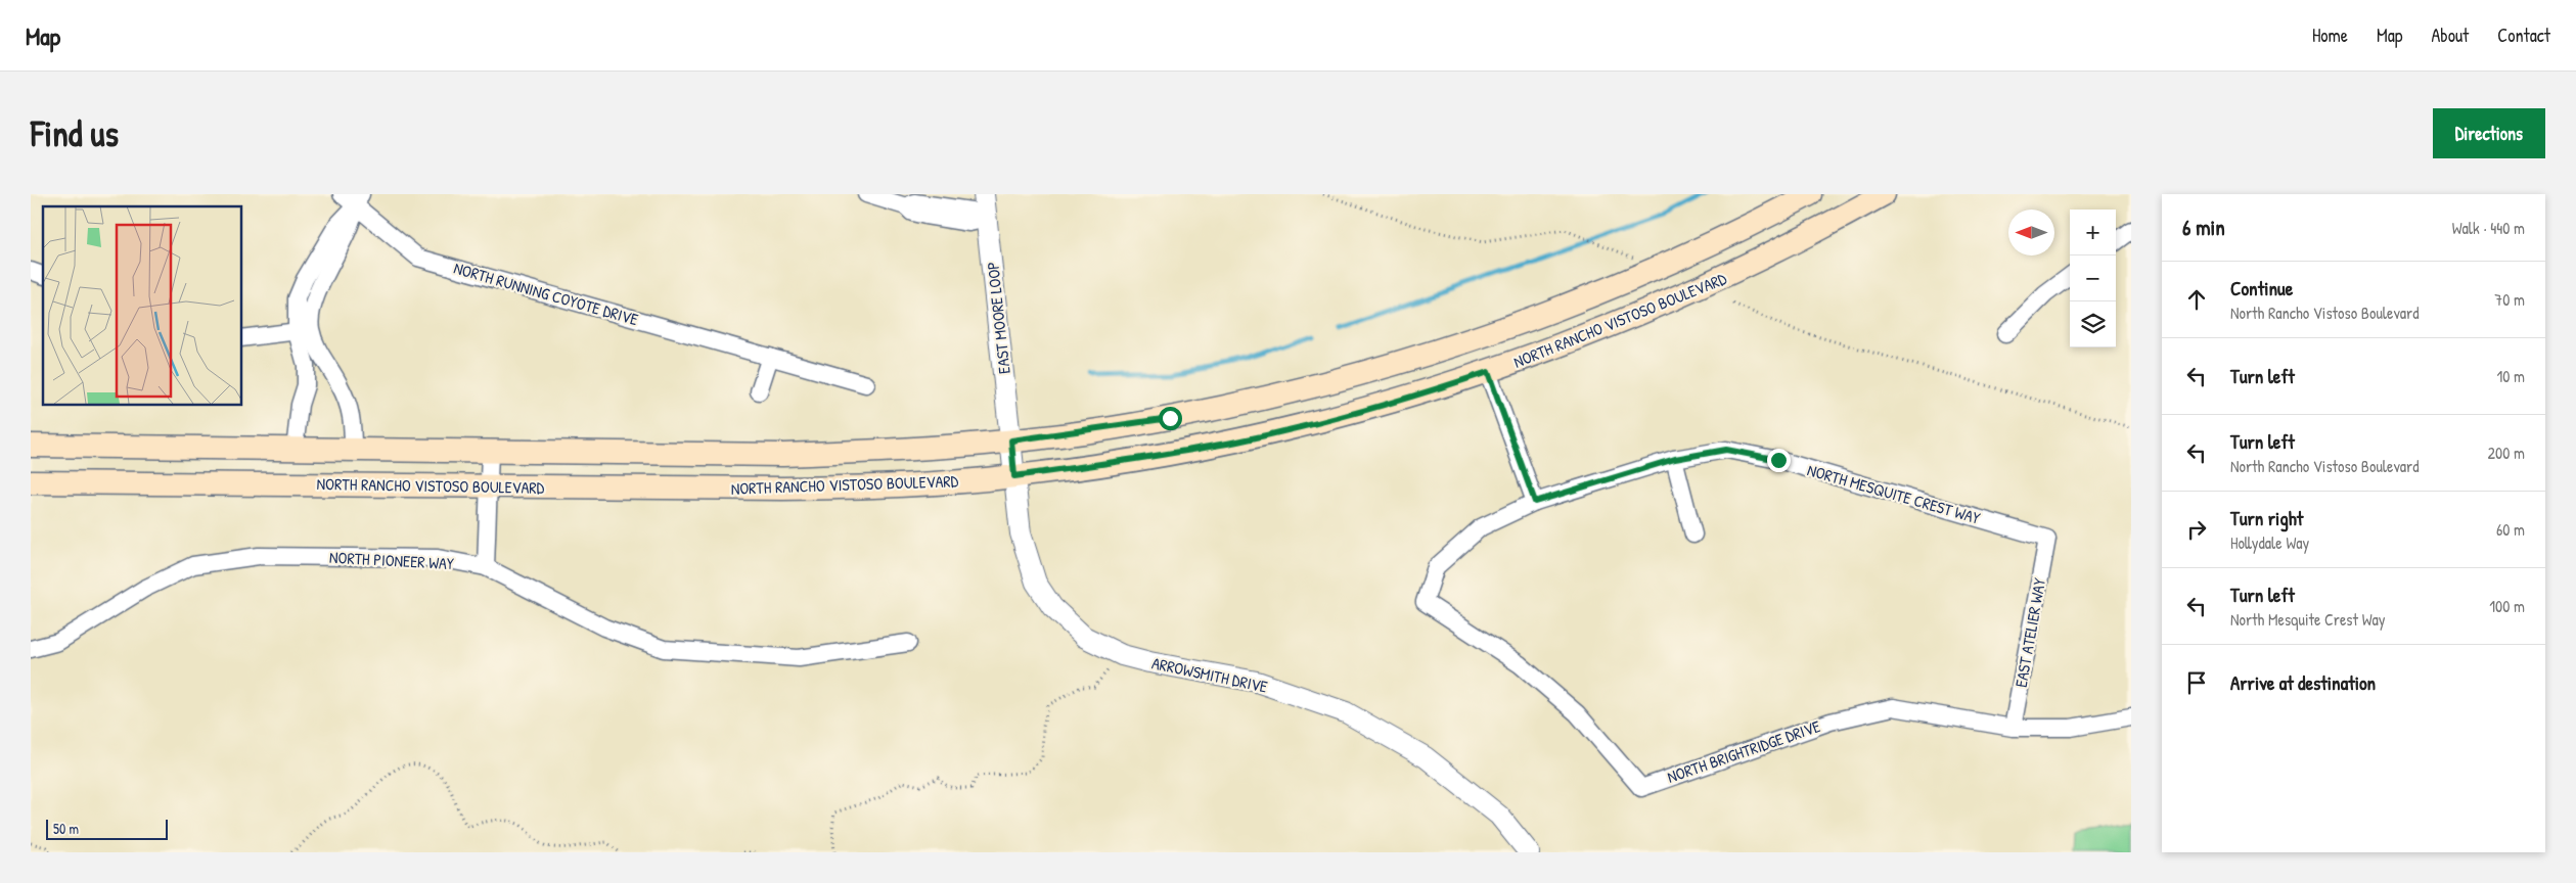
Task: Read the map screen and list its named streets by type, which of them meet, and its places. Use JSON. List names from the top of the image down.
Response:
{
  "streets": {
    "main road": ["NORTH RANCHO VISTOSO BOULEVARD"],
    "street": [
      "NORTH RUNNING COYOTE DRIVE",
      "EAST MOORE LOOP",
      "NORTH MESQUITE CREST WAY",
      "NORTH PIONEER WAY",
      "EAST ATELIER WAY",
      "ARROWSMITH DRIVE",
      "NORTH BRIGHTRIDGE DRIVE"
    ]
  },
  "crossings": [
    ["EAST MOORE LOOP", "NORTH RANCHO VISTOSO BOULEVARD"],
    ["EAST MOORE LOOP", "ARROWSMITH DRIVE"],
    ["NORTH RANCHO VISTOSO BOULEVARD", "ARROWSMITH DRIVE"],
    ["NORTH MESQUITE CREST WAY", "EAST ATELIER WAY"],
    ["NORTH MESQUITE CREST WAY", "NORTH BRIGHTRIDGE DRIVE"],
    ["EAST ATELIER WAY", "NORTH BRIGHTRIDGE DRIVE"]
  ],
  "scale_bar": "50 m",
  "north": "left",
  "page": {
    "header": "Map",
    "nav": [
      "Home",
      "Map",
      "About",
      "Contact"
    ],
    "buttons": "Directions",
    "title": "Find us",
    "heading": ["6 min", "Walk · 440 m"],
    "map_buttons": ["+", "−"],
    "list": [
      ["Continue", "North Rancho Vistoso Boulevard", "70 m"],
      ["Turn left", "10 m"],
      ["Turn left", "North Rancho Vistoso Boulevard", "200 m"],
      ["Turn right", "Hollydale Way", "60 m"],
      ["Turn left", "North Mesquite Crest Way", "100 m"],
      "Arrive at destination"
    ],
    "scale": "50 m"
  }
}
